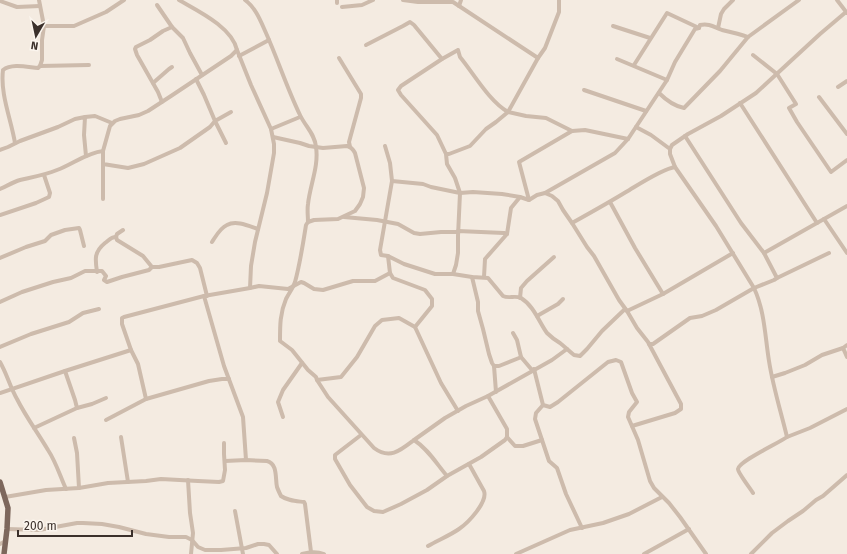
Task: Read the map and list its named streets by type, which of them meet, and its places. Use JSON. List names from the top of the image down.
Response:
{
  "scale_bar": "200 m",
  "north": "bottom"
}
